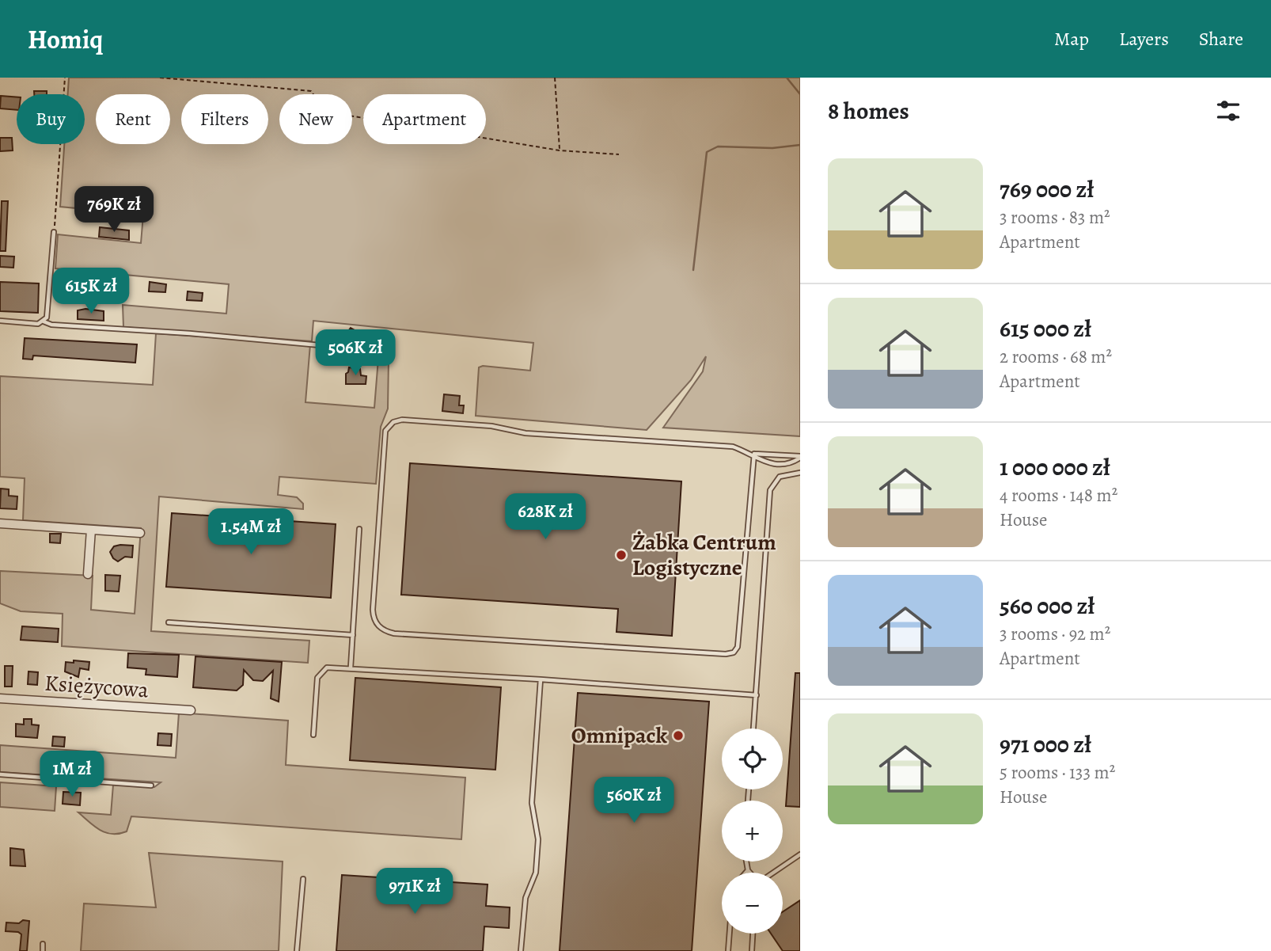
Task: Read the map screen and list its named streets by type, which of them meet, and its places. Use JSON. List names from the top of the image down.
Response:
{
  "streets": {
    "street": ["Księżycowa"]
  },
  "places": ["Żabka Centrum Logistyczne", "Omnipack"],
  "page": {
    "header": "Homiq",
    "nav": ["Map", "Layers", "Share"],
    "heading": "8 homes",
    "chip": [
      "Buy",
      "Rent",
      "Filters",
      "New",
      "Apartment"
    ],
    "list": [
      {
        "name": "769 000 zł",
        "note": "3 rooms · 83 m² · Apartment"
      },
      {
        "name": "615 000 zł",
        "note": "2 rooms · 68 m² · Apartment"
      },
      {
        "name": "1 000 000 zł",
        "note": "4 rooms · 148 m² · House"
      },
      {
        "name": "560 000 zł",
        "note": "3 rooms · 92 m² · Apartment"
      },
      {
        "name": "971 000 zł",
        "note": "5 rooms · 133 m² · House"
      }
    ],
    "price": [
      "769K zł",
      "615K zł",
      "506K zł",
      "628K zł",
      "1.54M zł",
      "1M zł",
      "560K zł",
      "971K zł"
    ],
    "map_buttons": ["+", "−"]
  }
}
